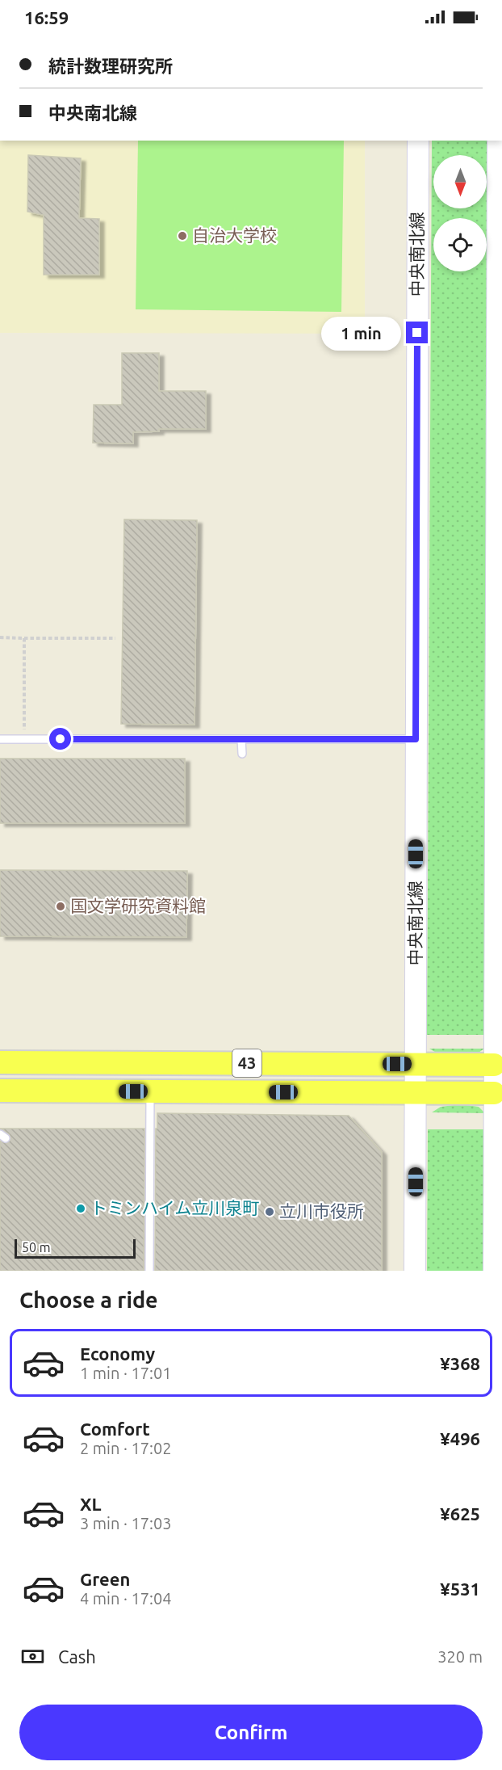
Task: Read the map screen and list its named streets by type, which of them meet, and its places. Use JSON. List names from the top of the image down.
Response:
{
  "streets": {
    "main road": ["中央南北線", "43"]
  },
  "crossings": [
    ["中央南北線", "43"]
  ],
  "places": [
    "自治大学校",
    "国文学研究資料館",
    "トミンハイム立川泉町",
    "立川市役所"
  ],
  "scale_bar": "50 m",
  "north": "bottom",
  "page": {
    "status": "16:59",
    "banner": ["統計数理研究所", "中央南北線"],
    "bubble": "1 min",
    "scale": "50 m",
    "heading": "Choose a ride",
    "list": [
      {
        "name": "Economy",
        "note": "1 min · 17:01",
        "value": "¥368"
      },
      {
        "name": "Comfort",
        "note": "2 min · 17:02",
        "value": "¥496"
      },
      {
        "name": "XL",
        "note": "3 min · 17:03",
        "value": "¥625"
      },
      {
        "name": "Green",
        "note": "4 min · 17:04",
        "value": "¥531"
      }
    ],
    "pay": ["Cash", "320 m"],
    "buttons": "Confirm"
  }
}
